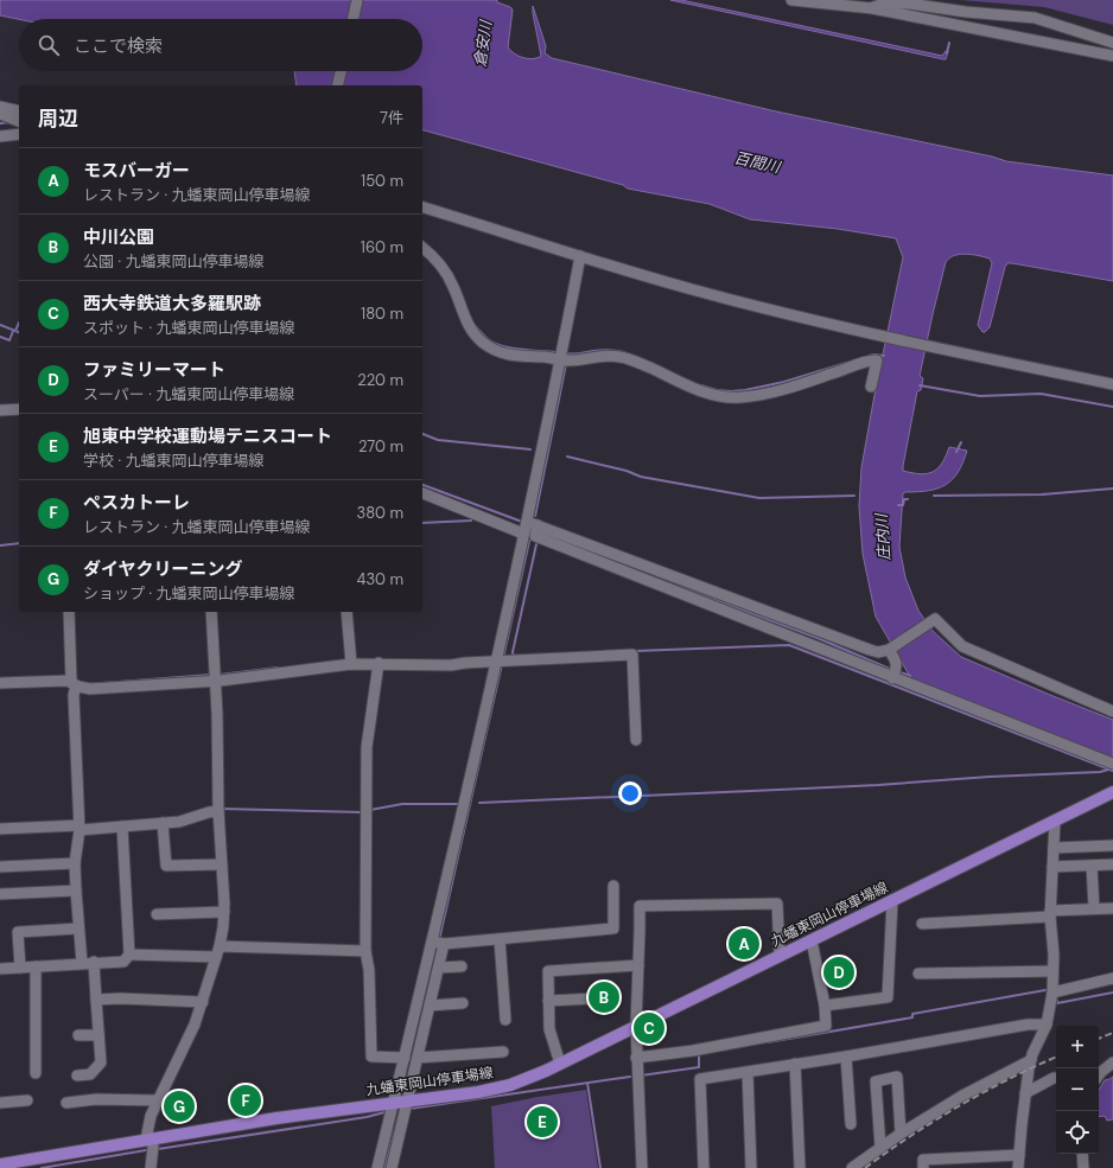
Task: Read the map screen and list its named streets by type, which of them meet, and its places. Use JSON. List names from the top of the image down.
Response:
{
  "streets": {
    "main road": ["九蟠東岡山停車場線"]
  },
  "water": ["倉安川", "百間川", "庄内川"],
  "page": {
    "search": "ここで検索",
    "heading": ["周辺", "7件"],
    "list": [
      {
        "mark": "A",
        "name": "モスバーガー",
        "note": "レストラン · 九蟠東岡山停車場線",
        "value": "150 m"
      },
      {
        "mark": "B",
        "name": "中川公園",
        "note": "公園 · 九蟠東岡山停車場線",
        "value": "160 m"
      },
      {
        "mark": "C",
        "name": "西大寺鉄道大多羅駅跡",
        "note": "スポット · 九蟠東岡山停車場線",
        "value": "180 m"
      },
      {
        "mark": "D",
        "name": "ファミリーマート",
        "note": "スーパー · 九蟠東岡山停車場線",
        "value": "220 m"
      },
      {
        "mark": "E",
        "name": "旭東中学校運動場テニスコート",
        "note": "学校 · 九蟠東岡山停車場線",
        "value": "270 m"
      },
      {
        "mark": "F",
        "name": "ペスカトーレ",
        "note": "レストラン · 九蟠東岡山停車場線",
        "value": "380 m"
      },
      {
        "mark": "G",
        "name": "ダイヤクリーニング",
        "note": "ショップ · 九蟠東岡山停車場線",
        "value": "430 m"
      }
    ],
    "pins": [
      "A",
      "D",
      "B",
      "C",
      "F",
      "G",
      "E"
    ],
    "map_buttons": ["+", "−"]
  }
}
